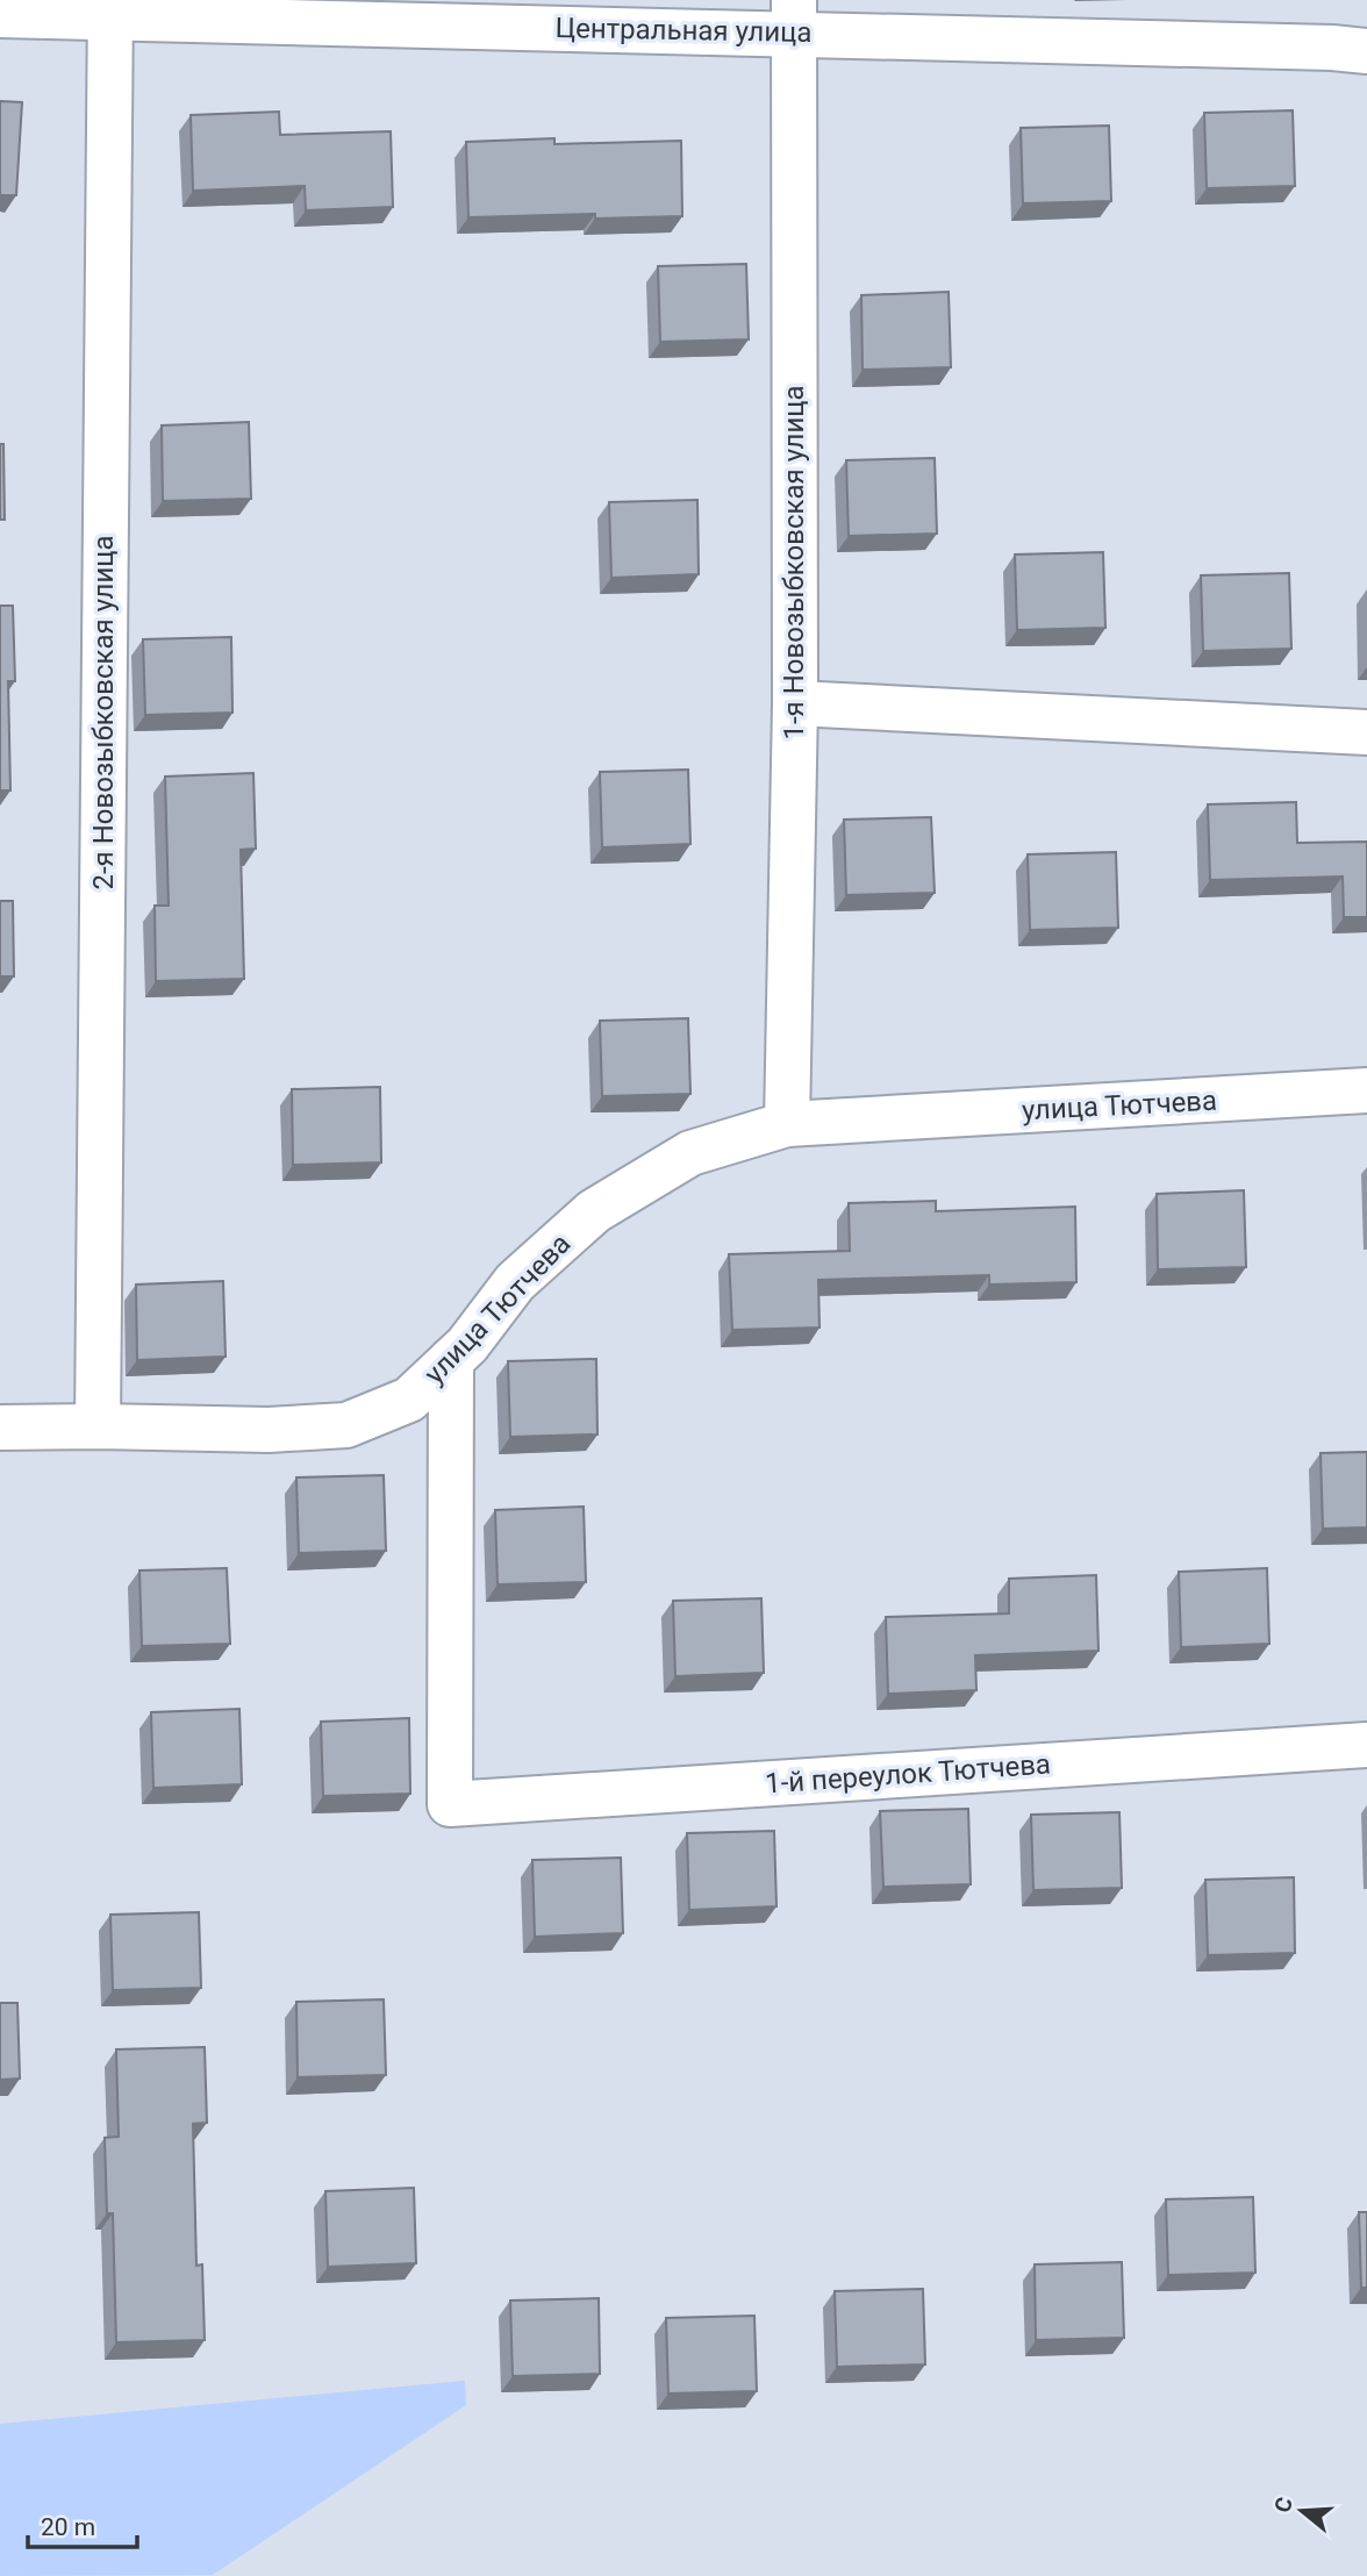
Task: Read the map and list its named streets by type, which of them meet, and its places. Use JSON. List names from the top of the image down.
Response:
{
  "streets": {
    "street": [
      "Центральная улица",
      "1-я Новозыбковская улица",
      "2-я Новозыбковская улица",
      "улица Тютчева",
      "1-й переулок Тютчева"
    ]
  },
  "crossings": [
    ["Центральная улица", "1-я Новозыбковская улица"],
    ["Центральная улица", "2-я Новозыбковская улица"],
    ["1-я Новозыбковская улица", "улица Тютчева"],
    ["2-я Новозыбковская улица", "улица Тютчева"],
    ["улица Тютчева", "1-й переулок Тютчева"]
  ],
  "scale_bar": "20 m",
  "north": "left"
}
